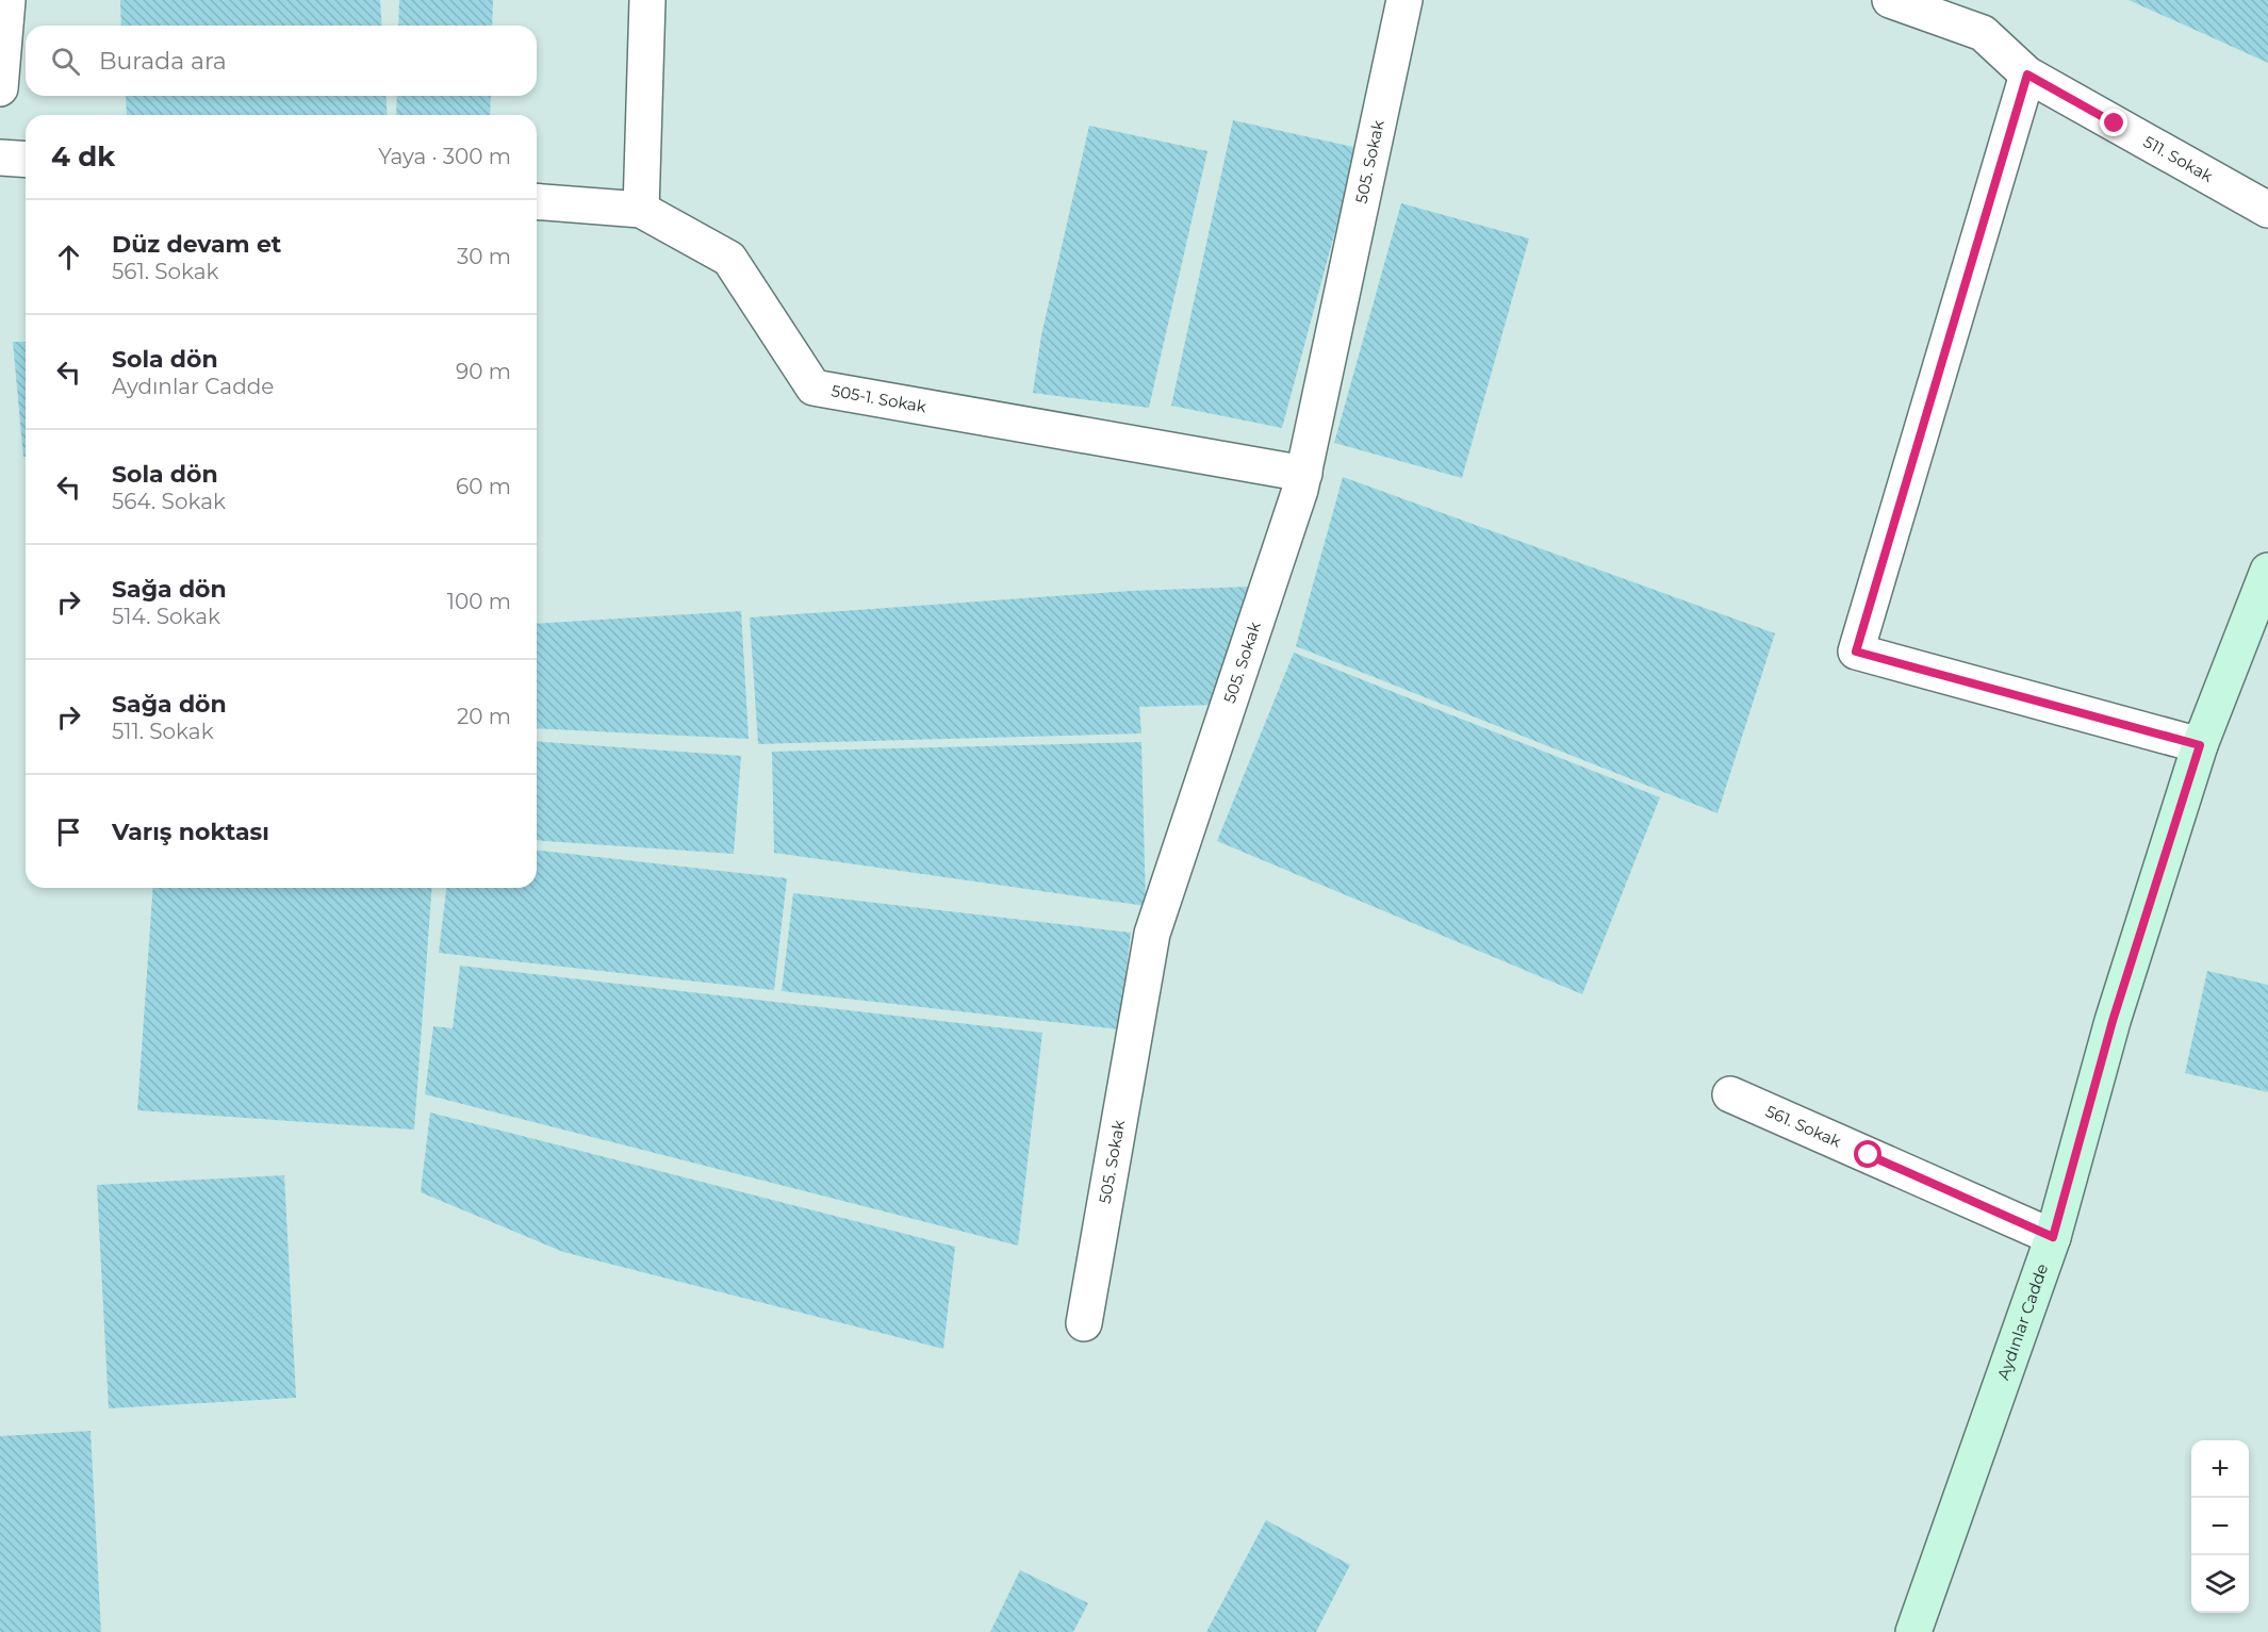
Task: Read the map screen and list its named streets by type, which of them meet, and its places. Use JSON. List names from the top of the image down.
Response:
{
  "streets": {
    "street": [
      "511. Sokak",
      "505. Sokak",
      "505-1. Sokak",
      "561. Sokak",
      "Aydınlar Cadde"
    ]
  },
  "crossings": [
    ["505. Sokak", "505-1. Sokak"],
    ["561. Sokak", "Aydınlar Cadde"]
  ],
  "page": {
    "search": "Burada ara",
    "heading": ["4 dk", "Yaya · 300 m"],
    "list": [
      ["Düz devam et", "561. Sokak", "30 m"],
      ["Sola dön", "Aydınlar Cadde", "90 m"],
      ["Sola dön", "564. Sokak", "60 m"],
      ["Sağa dön", "514. Sokak", "100 m"],
      ["Sağa dön", "511. Sokak", "20 m"],
      "Varış noktası"
    ],
    "map_buttons": ["+", "−"]
  }
}
